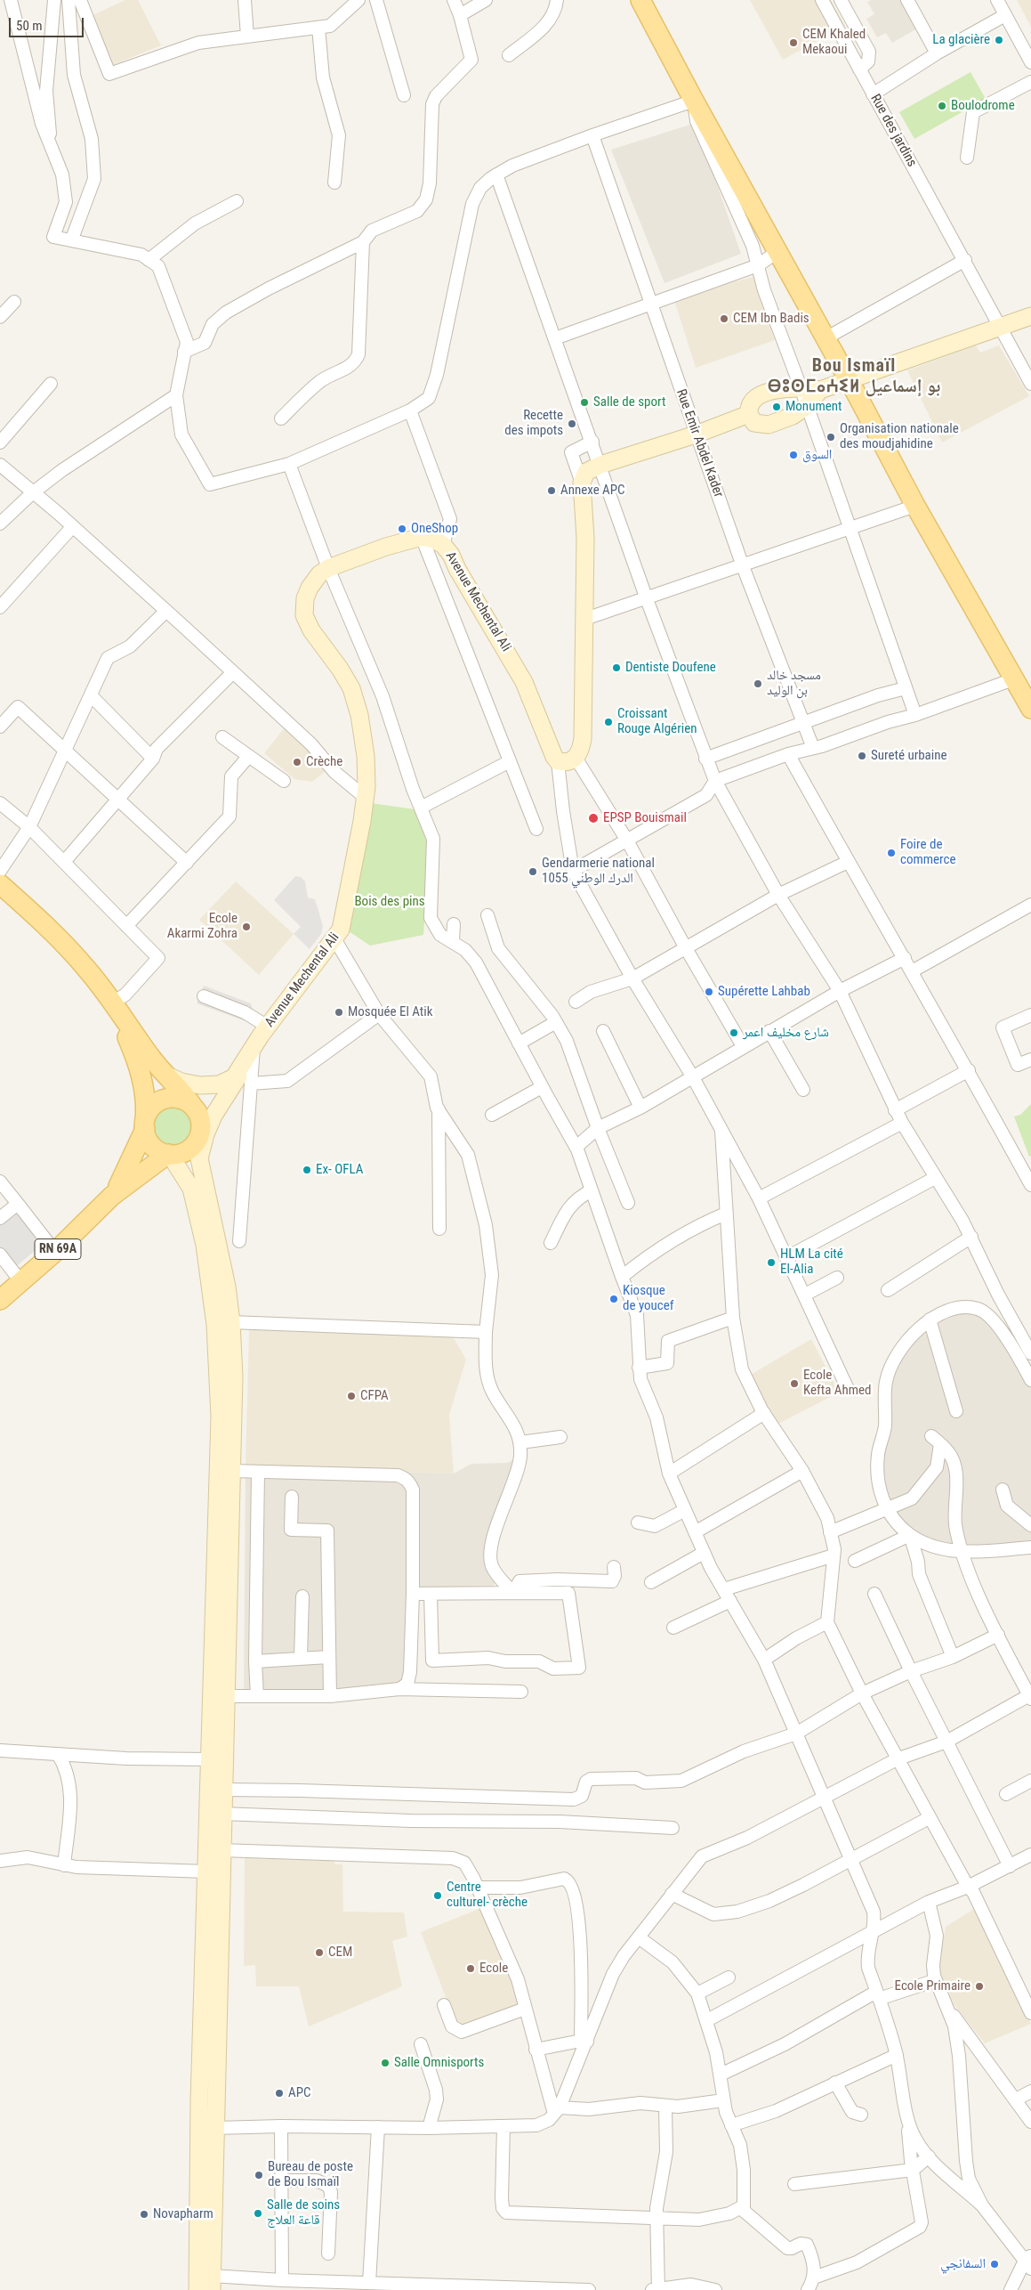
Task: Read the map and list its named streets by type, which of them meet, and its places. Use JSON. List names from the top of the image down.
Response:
{
  "streets": {
    "main road": ["Avenue Mechental Ali", "RN 69A"],
    "street": ["Rue des jardins", "Rue Emir Abdel Kader"]
  },
  "districts": ["Bou Ismaïl ⴱⵓⵙⵎⴰⵄⵉⵍ بو إسماعيل"],
  "parks": ["Bois des pins"],
  "places": [
    "La glacière",
    "CEM Khaled Mekaoui",
    "Boulodrome",
    "CEM Ibn Badis",
    "Salle de sport",
    "Monument",
    "Recette des impots",
    "Organisation nationale des moudjahidine",
    "السوق",
    "Annexe APC",
    "OneShop",
    "Dentiste Doufene",
    "مسجد خالد بن الوليد",
    "Croissant Rouge Algérien",
    "Sureté urbaine",
    "Crèche",
    "EPSP Bouismail",
    "Foire de commerce",
    "Gendarmerie national 1055 الدرك الوطني",
    "Ecole Akarmi Zohra",
    "Supérette Lahbab",
    "Mosquée El Atik",
    "شارع مخليف اعمر",
    "Ex- OFLA",
    "HLM La cité El-Alia",
    "Kiosque de youcef",
    "Ecole Kefta Ahmed",
    "CFPA",
    "Centre culturel- crèche",
    "CEM",
    "Ecole",
    "Ecole Primaire",
    "Salle Omnisports",
    "APC",
    "Bureau de poste de Bou Ismaïl",
    "Salle de soins قاعة العلاج",
    "Novapharm",
    "السفانجي"
  ],
  "scale_bar": "50 m"
}
